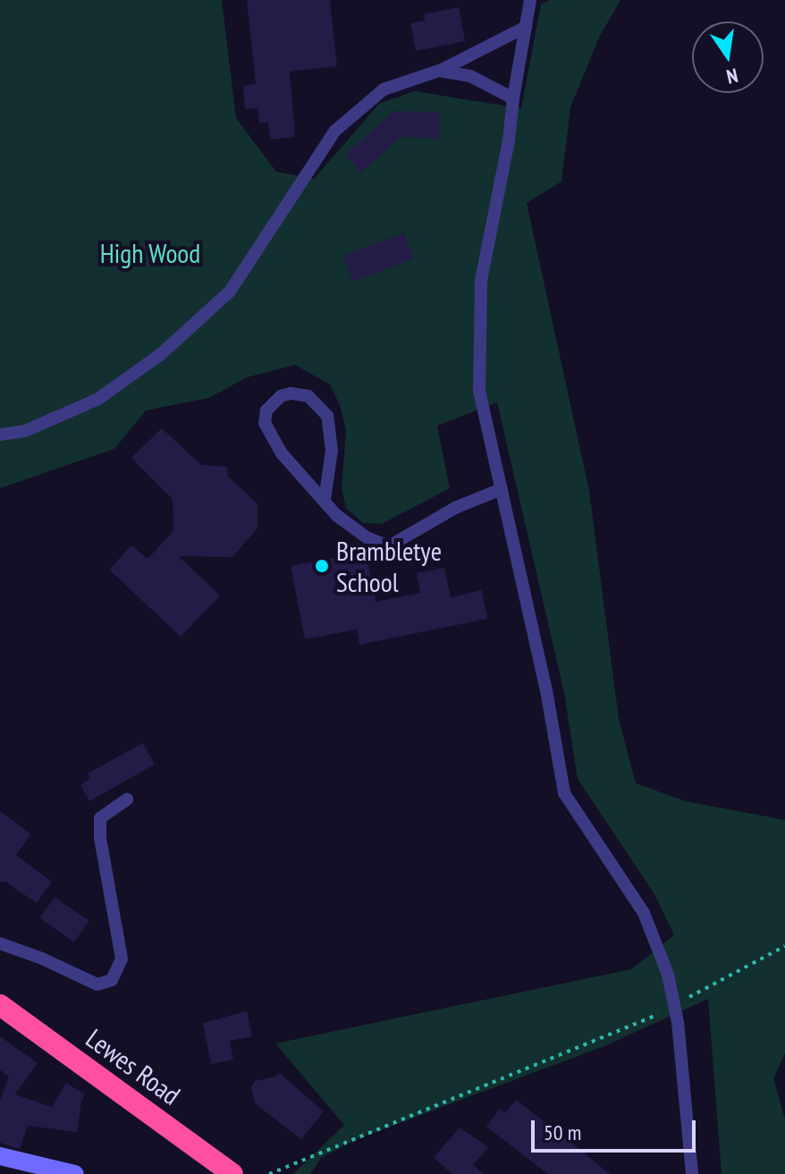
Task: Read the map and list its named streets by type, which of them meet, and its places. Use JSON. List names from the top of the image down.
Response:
{
  "streets": {
    "highway": ["Lewes Road"]
  },
  "parks": ["High Wood"],
  "places": ["Brambletye School"],
  "scale_bar": "50 m",
  "north": "bottom"
}
